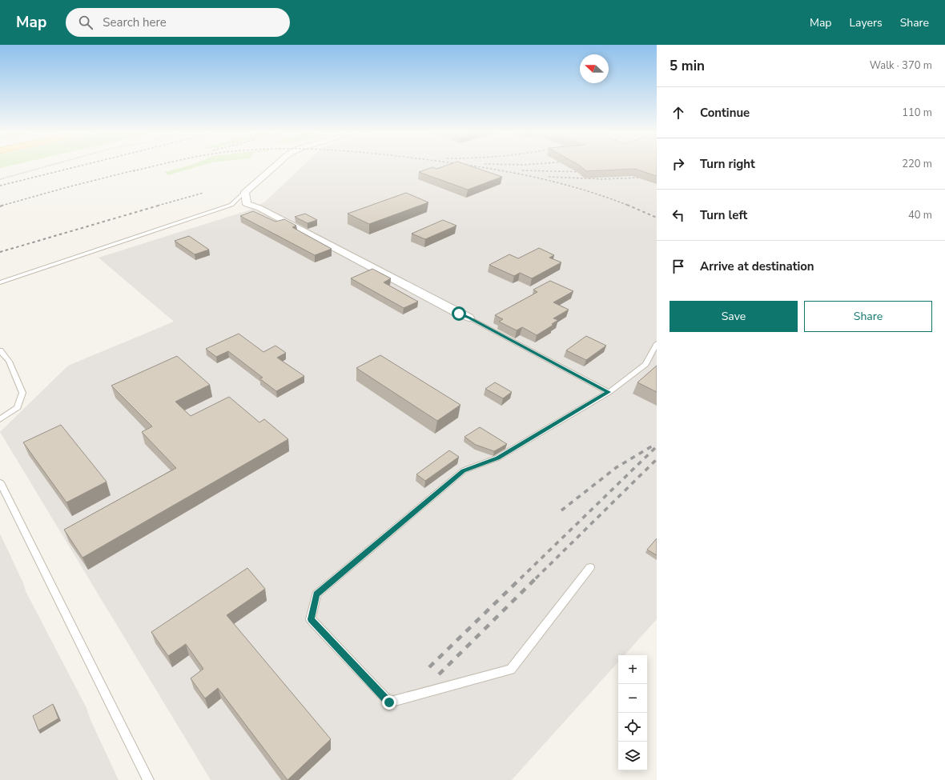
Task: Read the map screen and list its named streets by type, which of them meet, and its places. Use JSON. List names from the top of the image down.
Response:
{
  "north": "left",
  "page": {
    "header": "Map",
    "search": "Search here",
    "nav": ["Map", "Layers", "Share"],
    "heading": ["5 min", "Walk · 370 m"],
    "list": [
      ["Continue", "110 m"],
      ["Turn right", "220 m"],
      ["Turn left", "40 m"],
      "Arrive at destination"
    ],
    "buttons": ["Save", "Share"],
    "map_buttons": ["+", "−"]
  }
}
